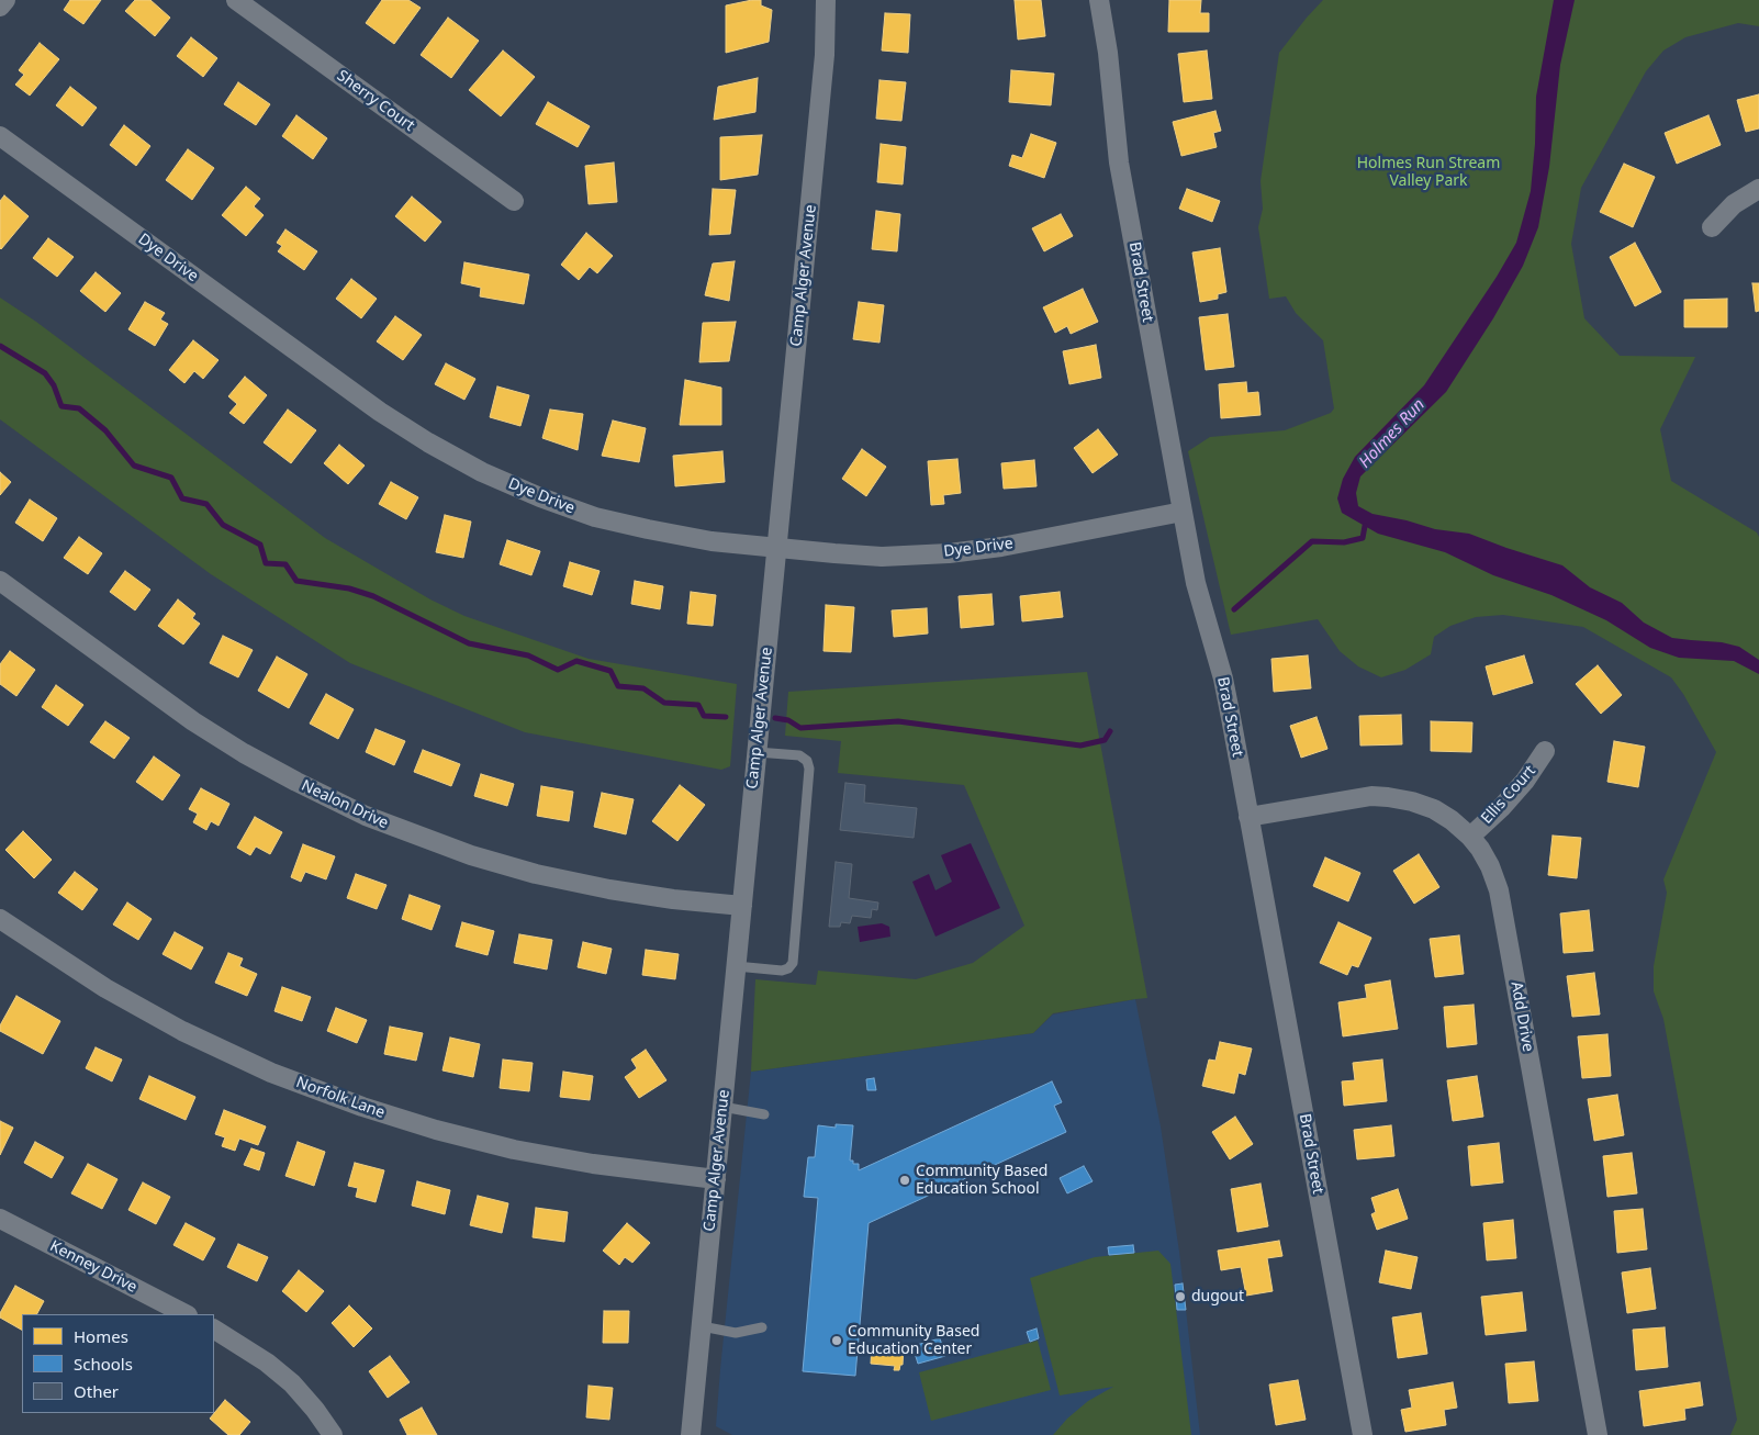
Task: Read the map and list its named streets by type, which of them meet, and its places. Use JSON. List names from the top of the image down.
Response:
{
  "streets": {
    "street": [
      "Sherry Court",
      "Dye Drive",
      "Camp Alger Avenue",
      "Brad Street",
      "Ellis Court",
      "Nealon Drive",
      "Add Drive",
      "Norfolk Lane",
      "Kenney Drive"
    ]
  },
  "crossings": [
    ["Dye Drive", "Camp Alger Avenue"],
    ["Dye Drive", "Brad Street"],
    ["Camp Alger Avenue", "Nealon Drive"],
    ["Camp Alger Avenue", "Norfolk Lane"],
    ["Brad Street", "Add Drive"],
    ["Ellis Court", "Add Drive"]
  ],
  "water": ["Holmes Run"],
  "parks": ["Holmes Run Stream Valley Park"],
  "places": ["Community Based Education School", "dugout", "Community Based Education Center"],
  "legend": ["Homes", "Schools", "Other"]
}
